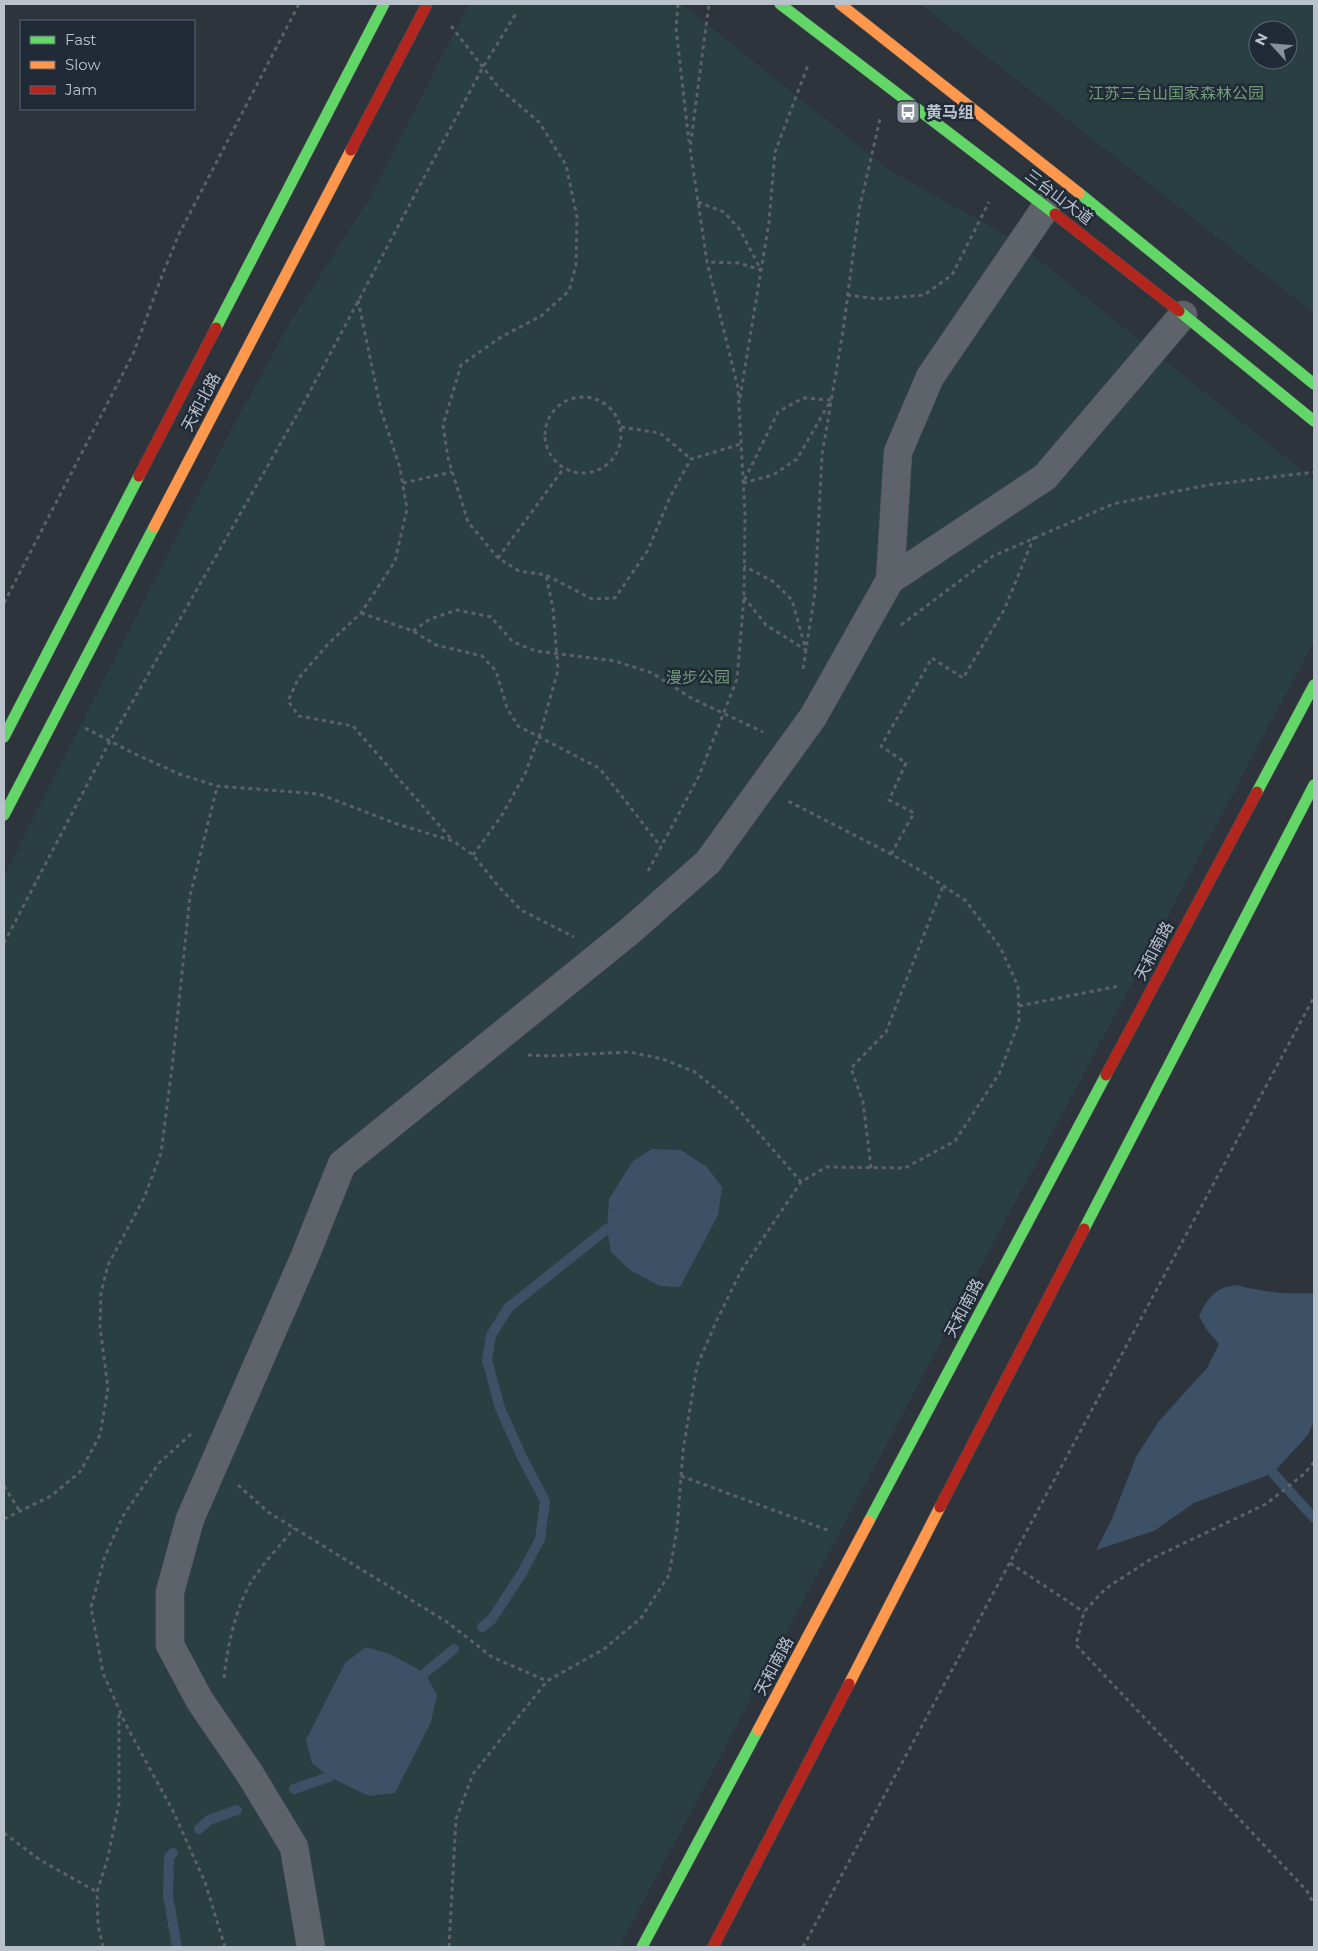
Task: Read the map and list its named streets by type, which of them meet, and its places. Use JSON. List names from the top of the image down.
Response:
{
  "streets": {
    "street": ["三台山大道", "天和北路", "天和南路"]
  },
  "parks": ["江苏三台山国家森林公园", "漫步公园"],
  "places": {
    "bus stop": ["黄马组"]
  },
  "legend": ["Fast", "Slow", "Jam"],
  "north": "top left"
}
